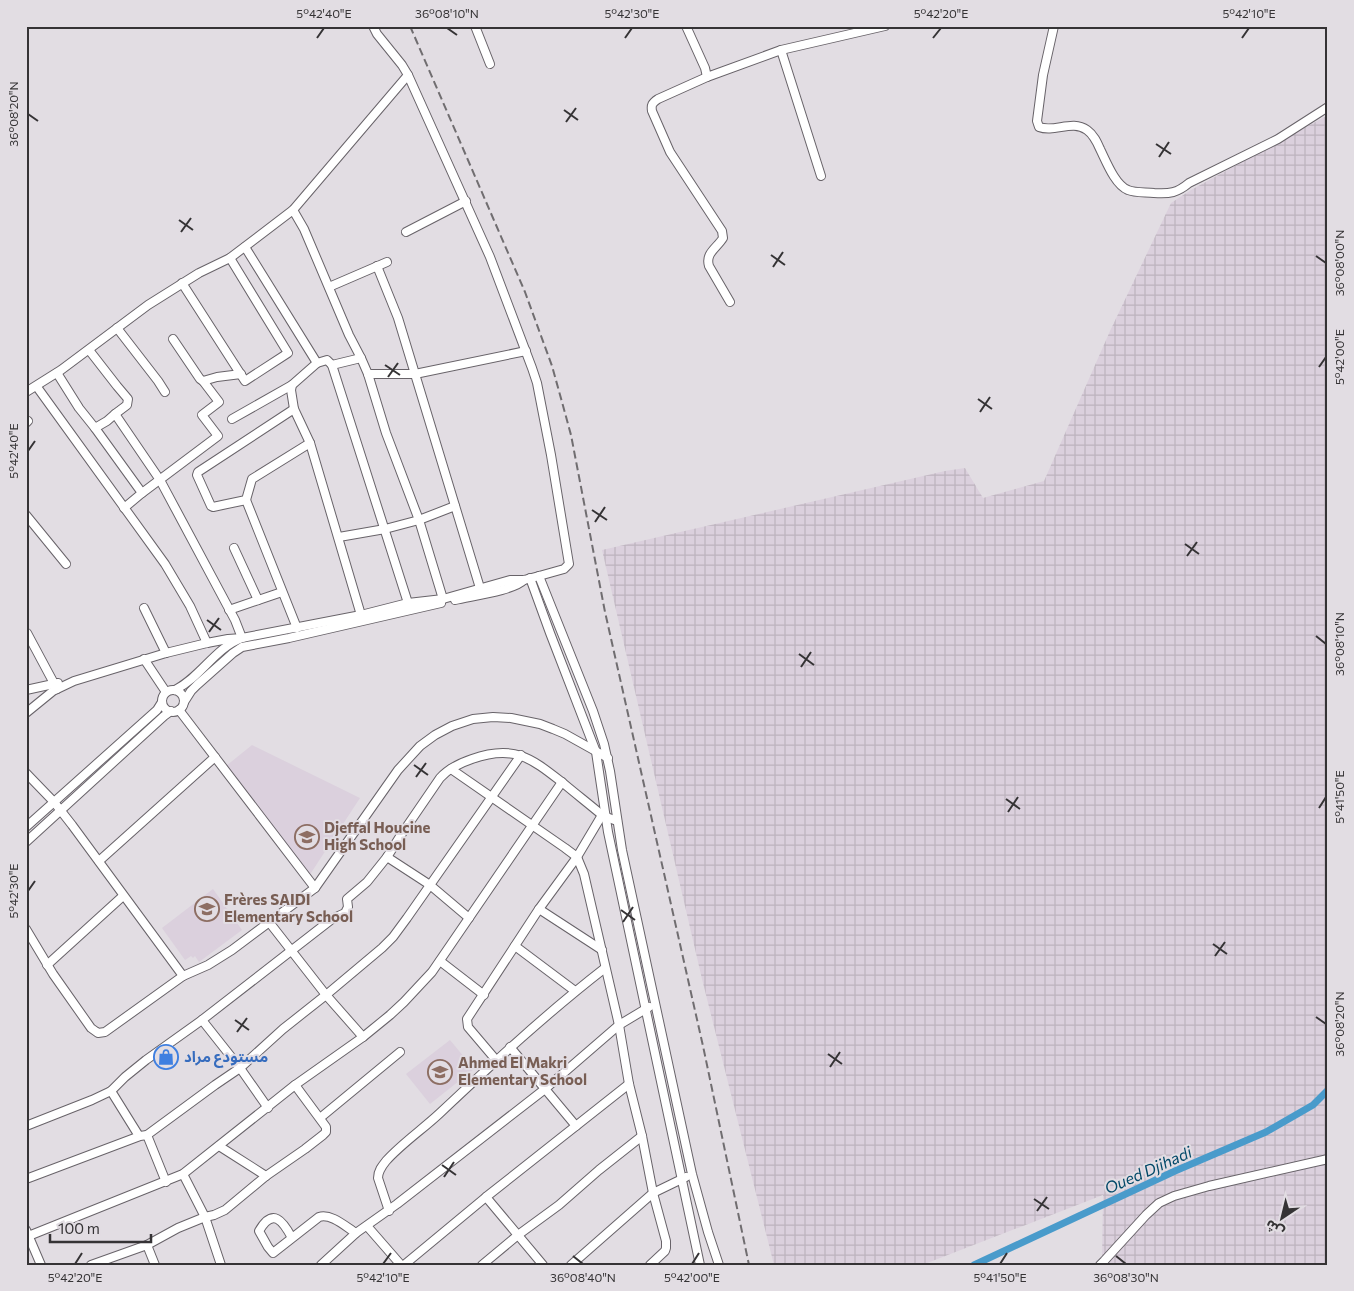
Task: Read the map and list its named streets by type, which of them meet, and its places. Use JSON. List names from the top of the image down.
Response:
{
  "water": ["Oued Djihadi"],
  "places": {
    "school or university": ["Djeffal Houcine High School", "Frères SAIDI Elementary School", "Ahmed El Makri Elementary School"],
    "shop": ["مستودع مراد"]
  },
  "scale_bar": "100 m",
  "north": "bottom left",
  "coordinates": [
    "5°42'40\"E",
    "36°08'10\"N",
    "5°42'30\"E",
    "5°42'20\"E",
    "5°42'10\"E",
    "36°08'20\"N",
    "36°08'00\"N",
    "5°42'00\"E",
    "5°41'50\"E",
    "36°08'40\"N",
    "36°08'30\"N"
  ]
}
